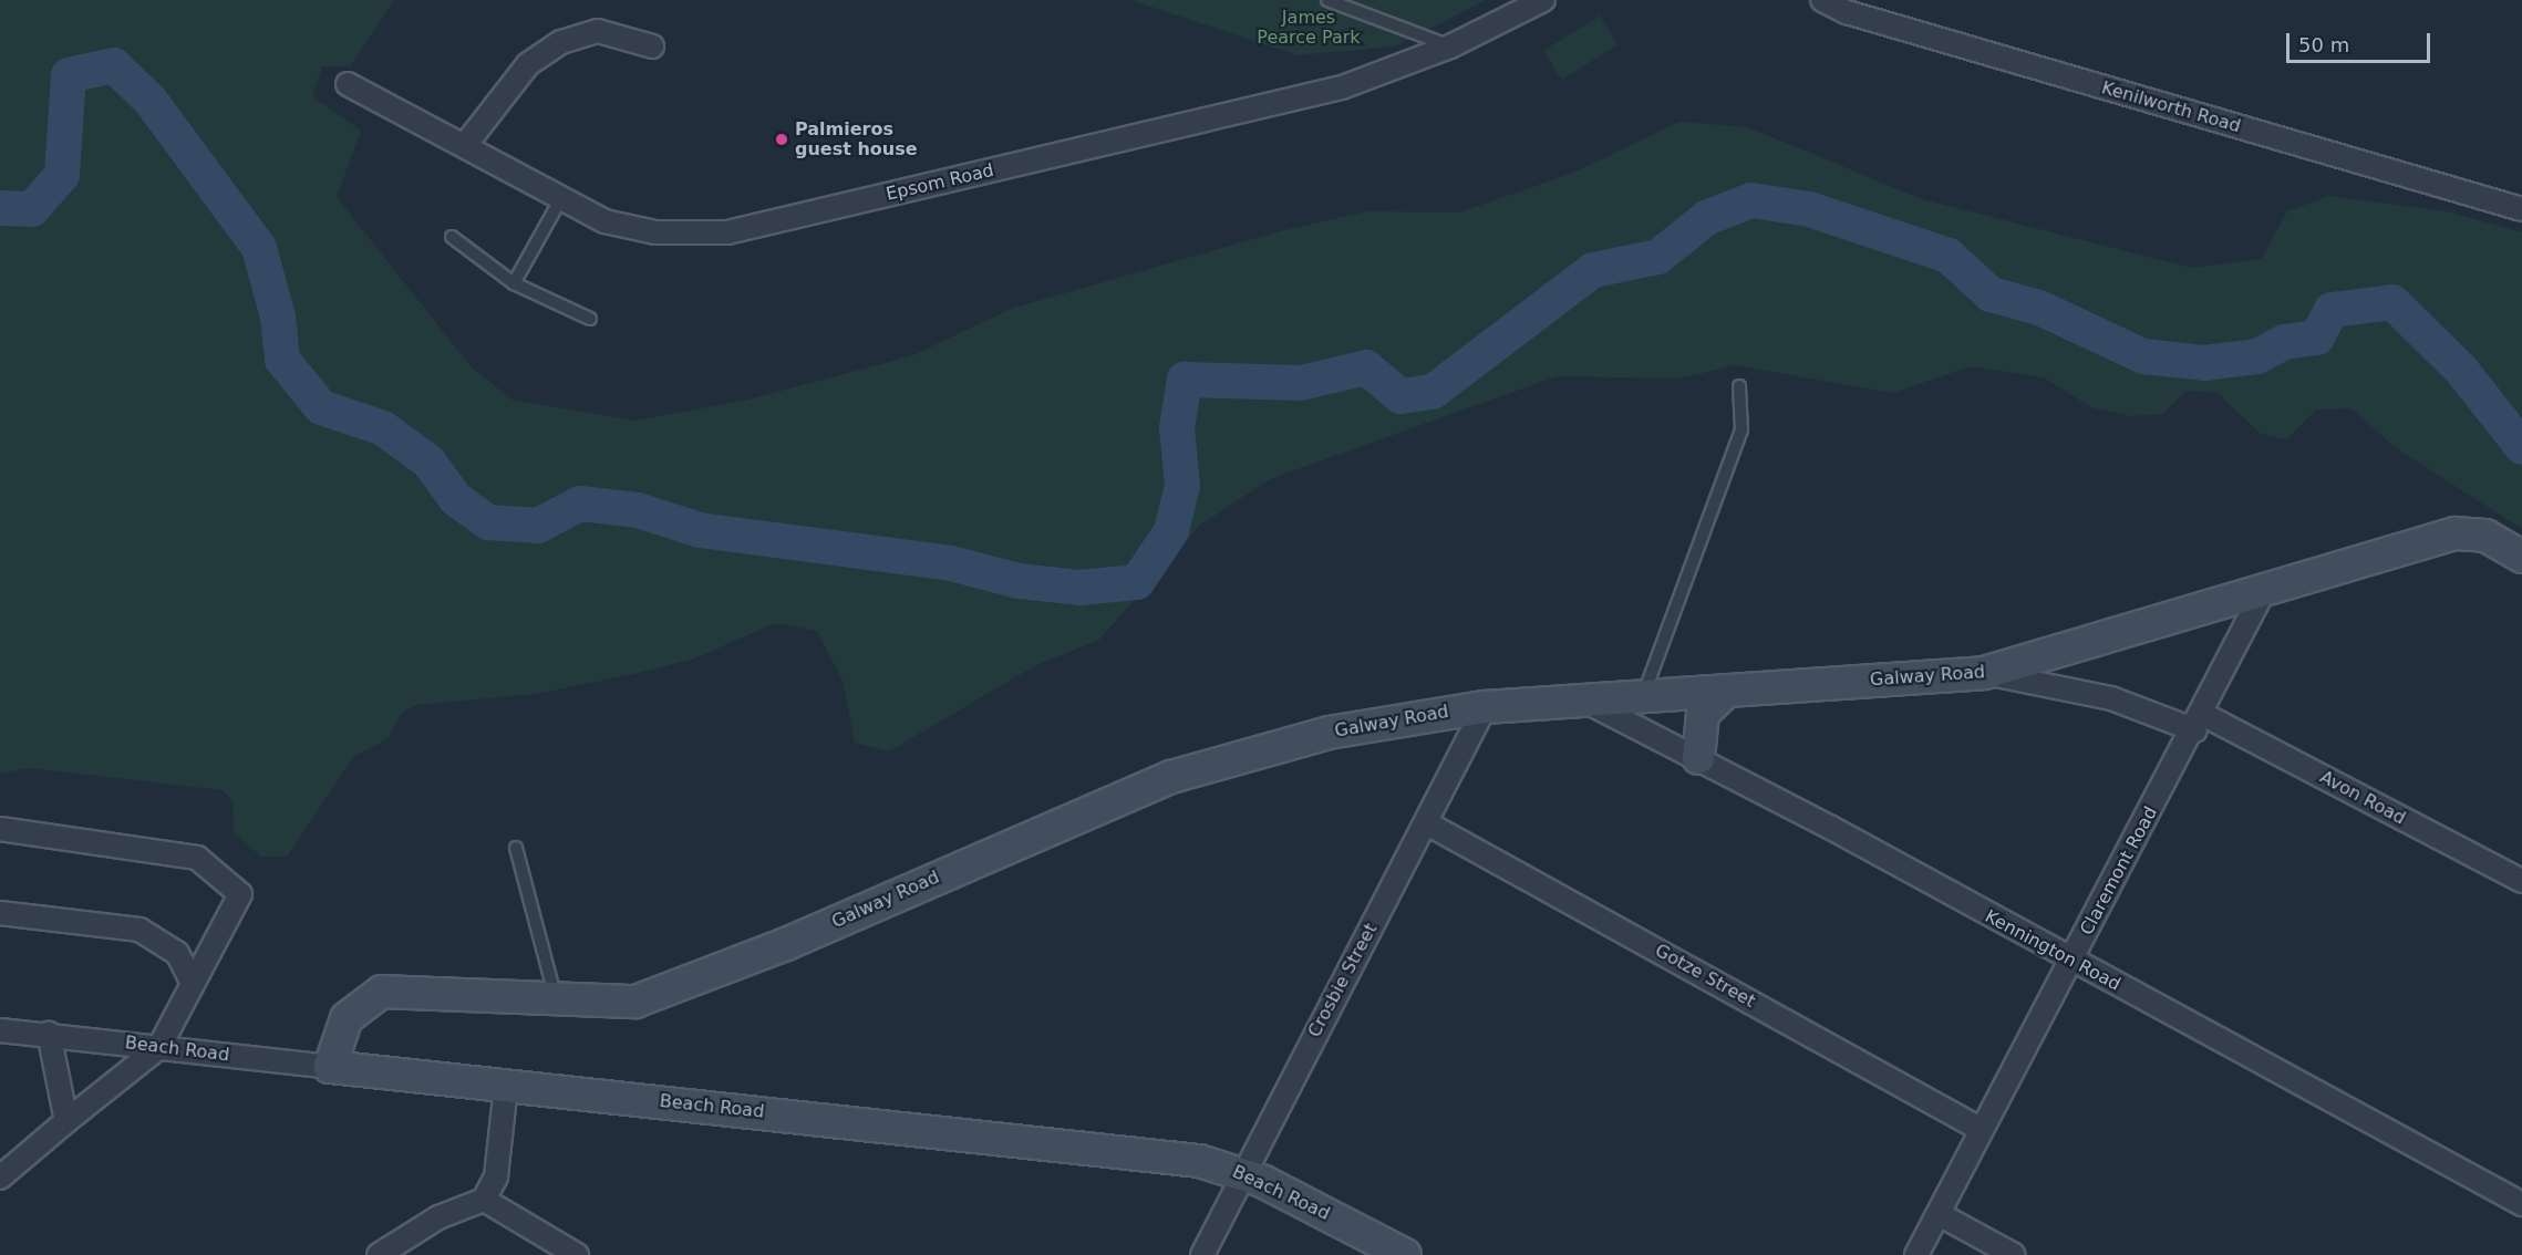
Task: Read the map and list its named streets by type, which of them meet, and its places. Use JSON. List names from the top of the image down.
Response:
{
  "streets": {
    "street": [
      "Kenilworth Road",
      "Epsom Road",
      "Galway Road",
      "Avon Road",
      "Claremont Road",
      "Kennington Road",
      "Gotze Street",
      "Crosbie Street",
      "Beach Road"
    ]
  },
  "crossings": [
    ["Galway Road", "Avon Road"],
    ["Galway Road", "Claremont Road"],
    ["Galway Road", "Kennington Road"],
    ["Galway Road", "Crosbie Street"],
    ["Galway Road", "Beach Road"],
    ["Avon Road", "Claremont Road"],
    ["Claremont Road", "Kennington Road"],
    ["Claremont Road", "Gotze Street"],
    ["Gotze Street", "Crosbie Street"],
    ["Crosbie Street", "Beach Road"]
  ],
  "parks": ["James Pearce Park"],
  "places": ["Palmieros guest house"],
  "scale_bar": "50 m"
}
